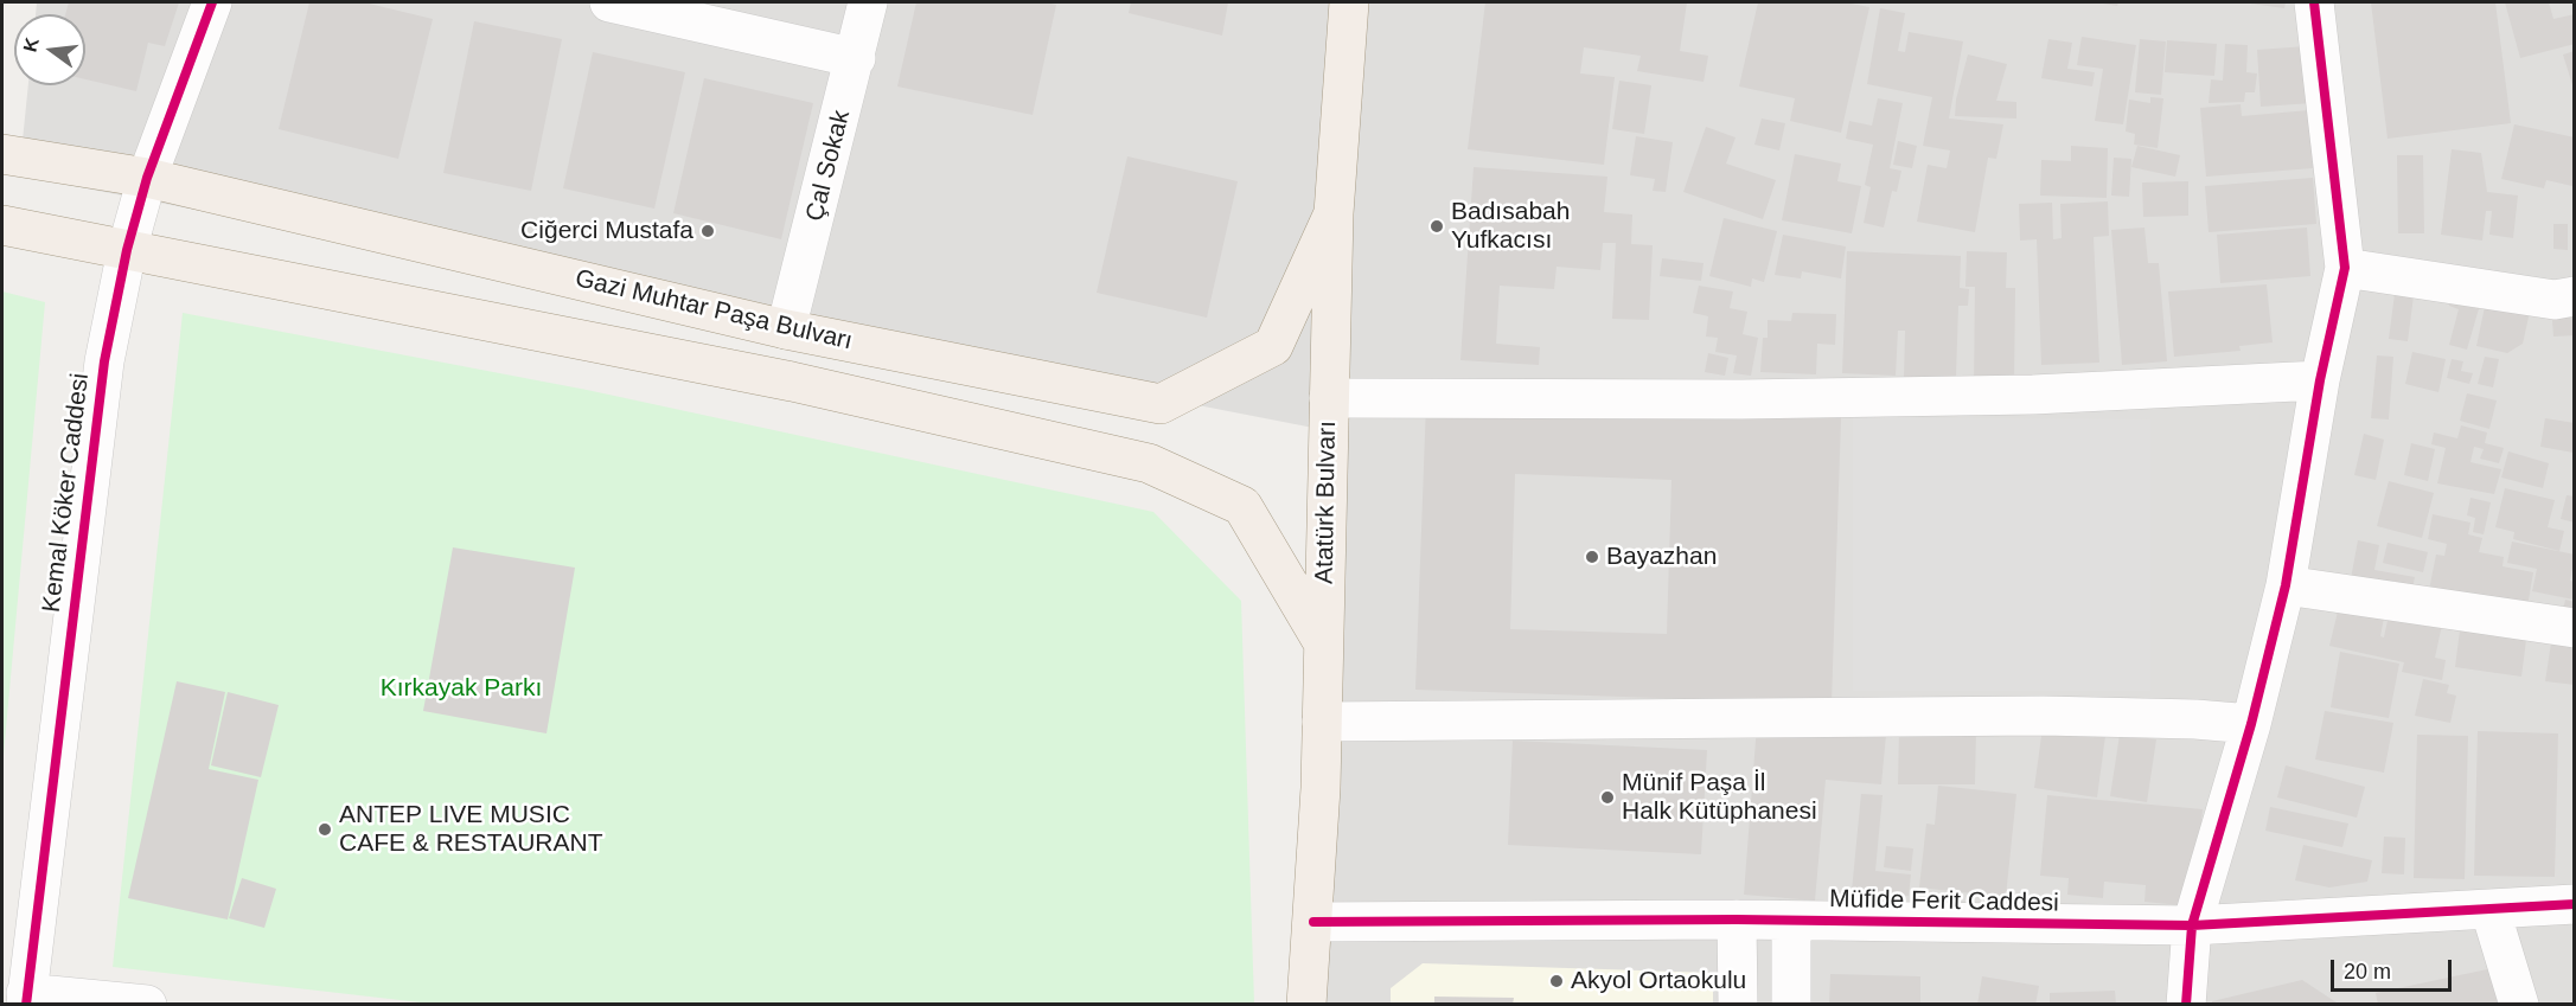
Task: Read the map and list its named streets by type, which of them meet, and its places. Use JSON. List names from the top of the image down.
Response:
{
  "streets": {
    "main road": ["Gazi Muhtar Paşa Bulvarı", "Atatürk Bulvarı"],
    "street": ["Çal Sokak", "Kemal Köker Caddesi", "Müfide Ferit Caddesi"]
  },
  "crossings": [
    ["Çal Sokak", "Gazi Muhtar Paşa Bulvarı"],
    ["Gazi Muhtar Paşa Bulvarı", "Kemal Köker Caddesi"],
    ["Gazi Muhtar Paşa Bulvarı", "Atatürk Bulvarı"],
    ["Atatürk Bulvarı", "Müfide Ferit Caddesi"]
  ],
  "parks": ["Kırkayak Parkı"],
  "places": [
    "Badısabah Yufkacısı",
    "Ciğerci Mustafa",
    "Bayazhan",
    "Münif Paşa İl Halk Kütüphanesi",
    "ANTEP LIVE MUSIC CAFE & RESTAURANT",
    "Akyol Ortaokulu"
  ],
  "scale_bar": "20 m",
  "north": "left"
}
